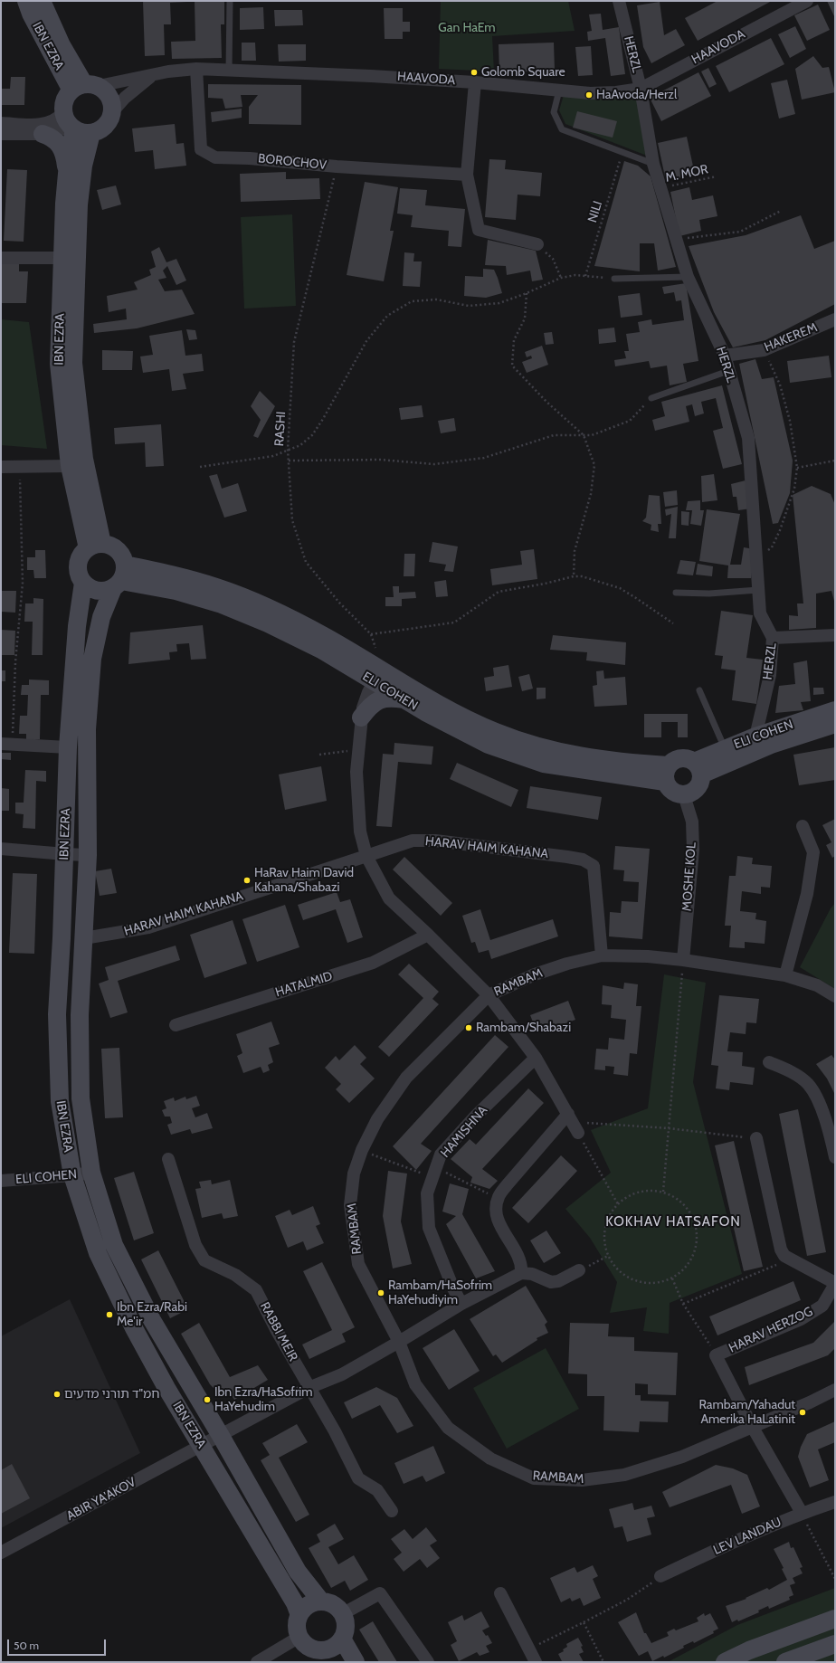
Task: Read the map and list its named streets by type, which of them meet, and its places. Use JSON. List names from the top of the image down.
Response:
{
  "streets": {
    "street": [
      "IBN EZRA",
      "HAAVODA",
      "HERZL",
      "BOROCHOV",
      "HAKEREM",
      "ELI COHEN",
      "HARAV HAIM KAHANA",
      "MOSHE KOL",
      "RAMBAM",
      "HATALMID",
      "HAMISHNA",
      "HARAV HERZOG",
      "RABBI MEIR",
      "ABIR YA'AKOV",
      "LEV LANDAU"
    ],
    "path": ["M. MOR", "NILI", "RASHI"]
  },
  "crossings": [
    ["IBN EZRA", "HAAVODA"],
    ["IBN EZRA", "ELI COHEN"],
    ["IBN EZRA", "HARAV HAIM KAHANA"],
    ["IBN EZRA", "ABIR YA'AKOV"],
    ["HAAVODA", "HERZL"],
    ["HAAVODA", "BOROCHOV"],
    ["HERZL", "M. MOR"],
    ["HERZL", "HAKEREM"],
    ["HERZL", "ELI COHEN"],
    ["BOROCHOV", "RASHI"],
    ["RASHI", "ELI COHEN"],
    ["ELI COHEN", "MOSHE KOL"],
    ["HARAV HAIM KAHANA", "RAMBAM"],
    ["MOSHE KOL", "RAMBAM"],
    ["RAMBAM", "ABIR YA'AKOV"],
    ["HAMISHNA", "ABIR YA'AKOV"],
    ["RABBI MEIR", "ABIR YA'AKOV"]
  ],
  "districts": ["KOKHAV HATSAFON"],
  "parks": ["Gan HaEm"],
  "places": [
    "Golomb Square",
    "HaAvoda/Herzl",
    "HaRav Haim David Kahana/Shabazi",
    "Rambam/Shabazi",
    "Rambam/HaSofrim HaYehudiyim",
    "Ibn Ezra/Rabi Me'ir",
    "חמ\"ד תורני מדעים",
    "Ibn Ezra/HaSofrim HaYehudim",
    "Rambam/Yahadut Amerika HaLatinit"
  ],
  "scale_bar": "50 m"
}
